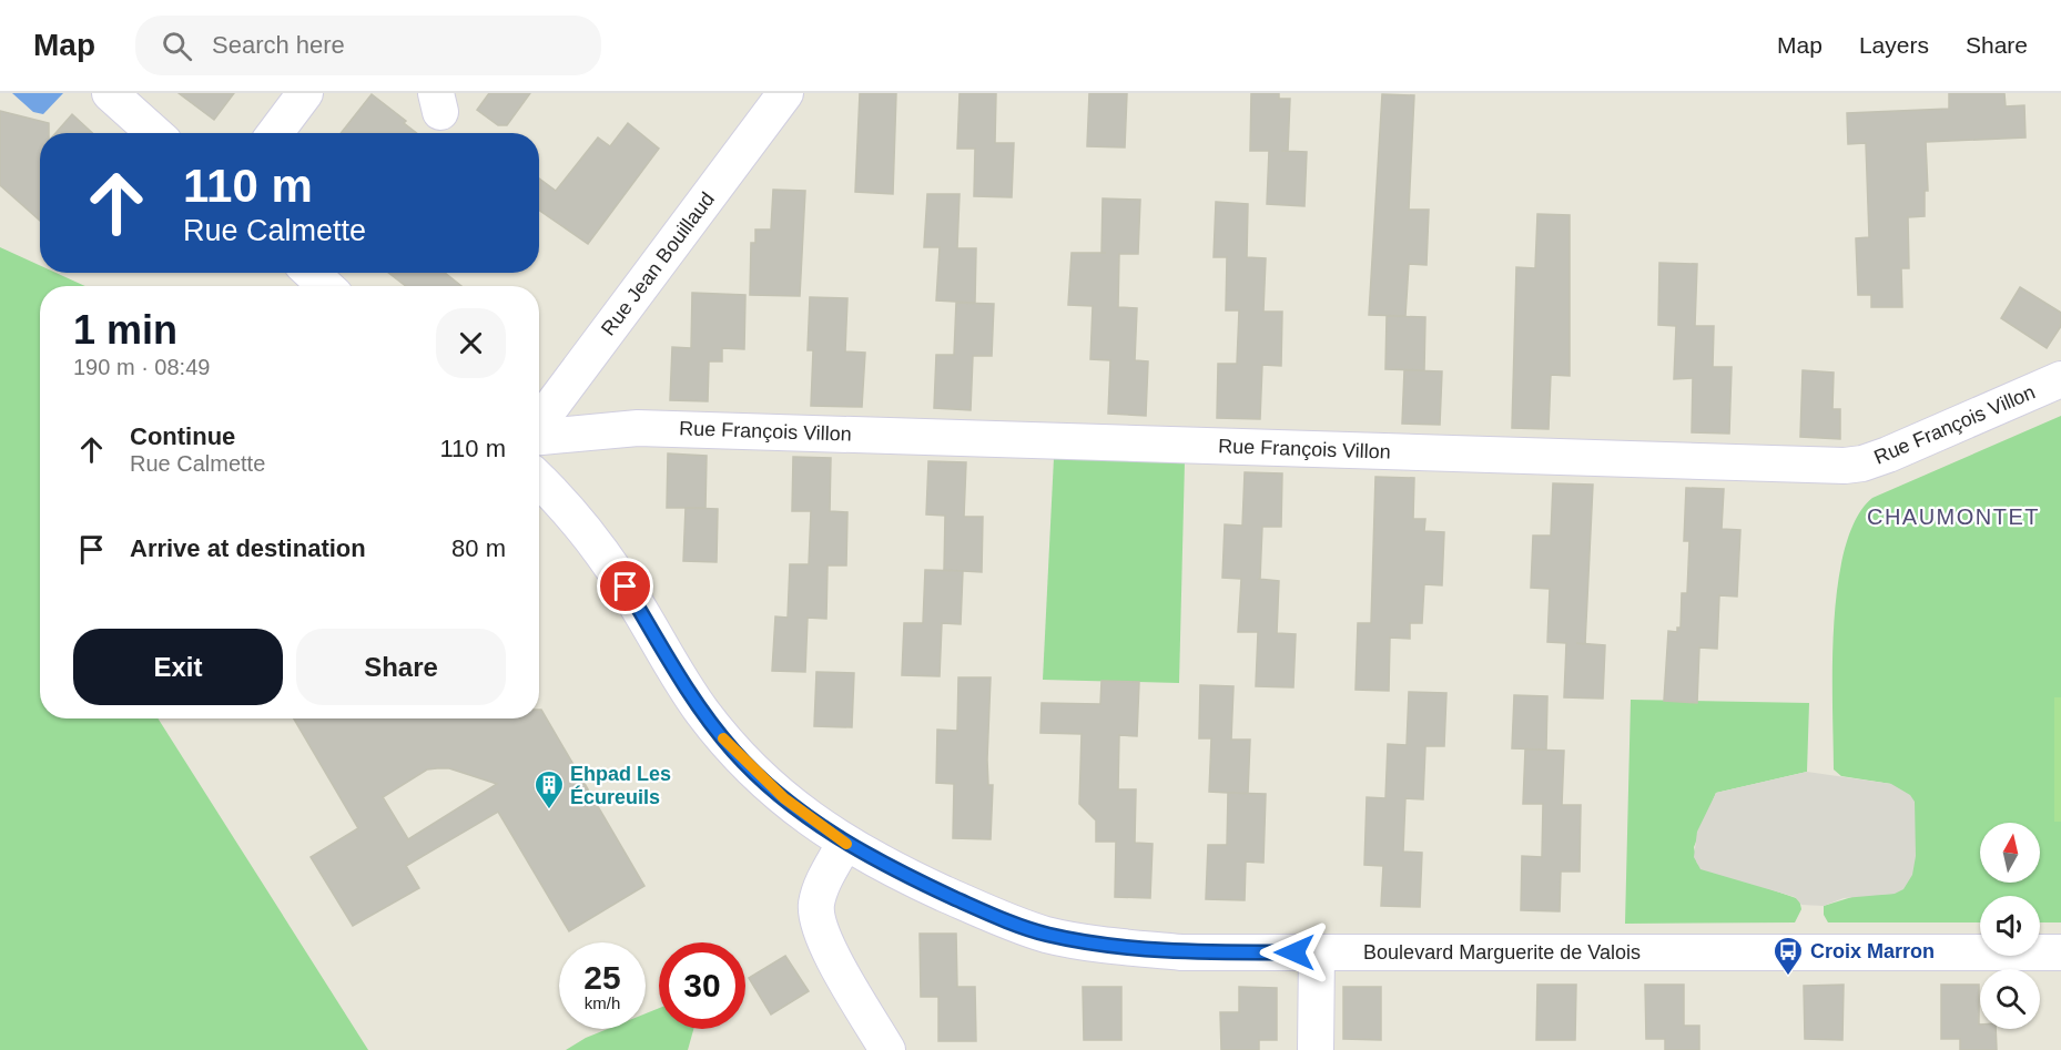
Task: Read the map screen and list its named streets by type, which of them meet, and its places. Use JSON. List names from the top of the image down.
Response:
{
  "streets": {
    "street": ["Rue Jean Bouillaud", "Rue François Villon", "Boulevard Marguerite de Valois"]
  },
  "districts": ["CHAUMONTET"],
  "places": {
    "building": ["Ehpad Les Écureuils"],
    "bus stop": ["Croix Marron"]
  },
  "north": "top",
  "page": {
    "header": "Map",
    "search": "Search here",
    "nav": ["Map", "Layers", "Share"],
    "turn": ["110 m", "Rue Calmette"],
    "heading": ["1 min", "190 m · 08:49"],
    "list": [
      {
        "name": "Continue",
        "note": "Rue Calmette",
        "value": "110 m"
      },
      {
        "name": "Arrive at destination",
        "value": "80 m"
      }
    ],
    "buttons": ["Exit", "Share"],
    "speed": "25 km/h",
    "limit": "30"
  }
}
